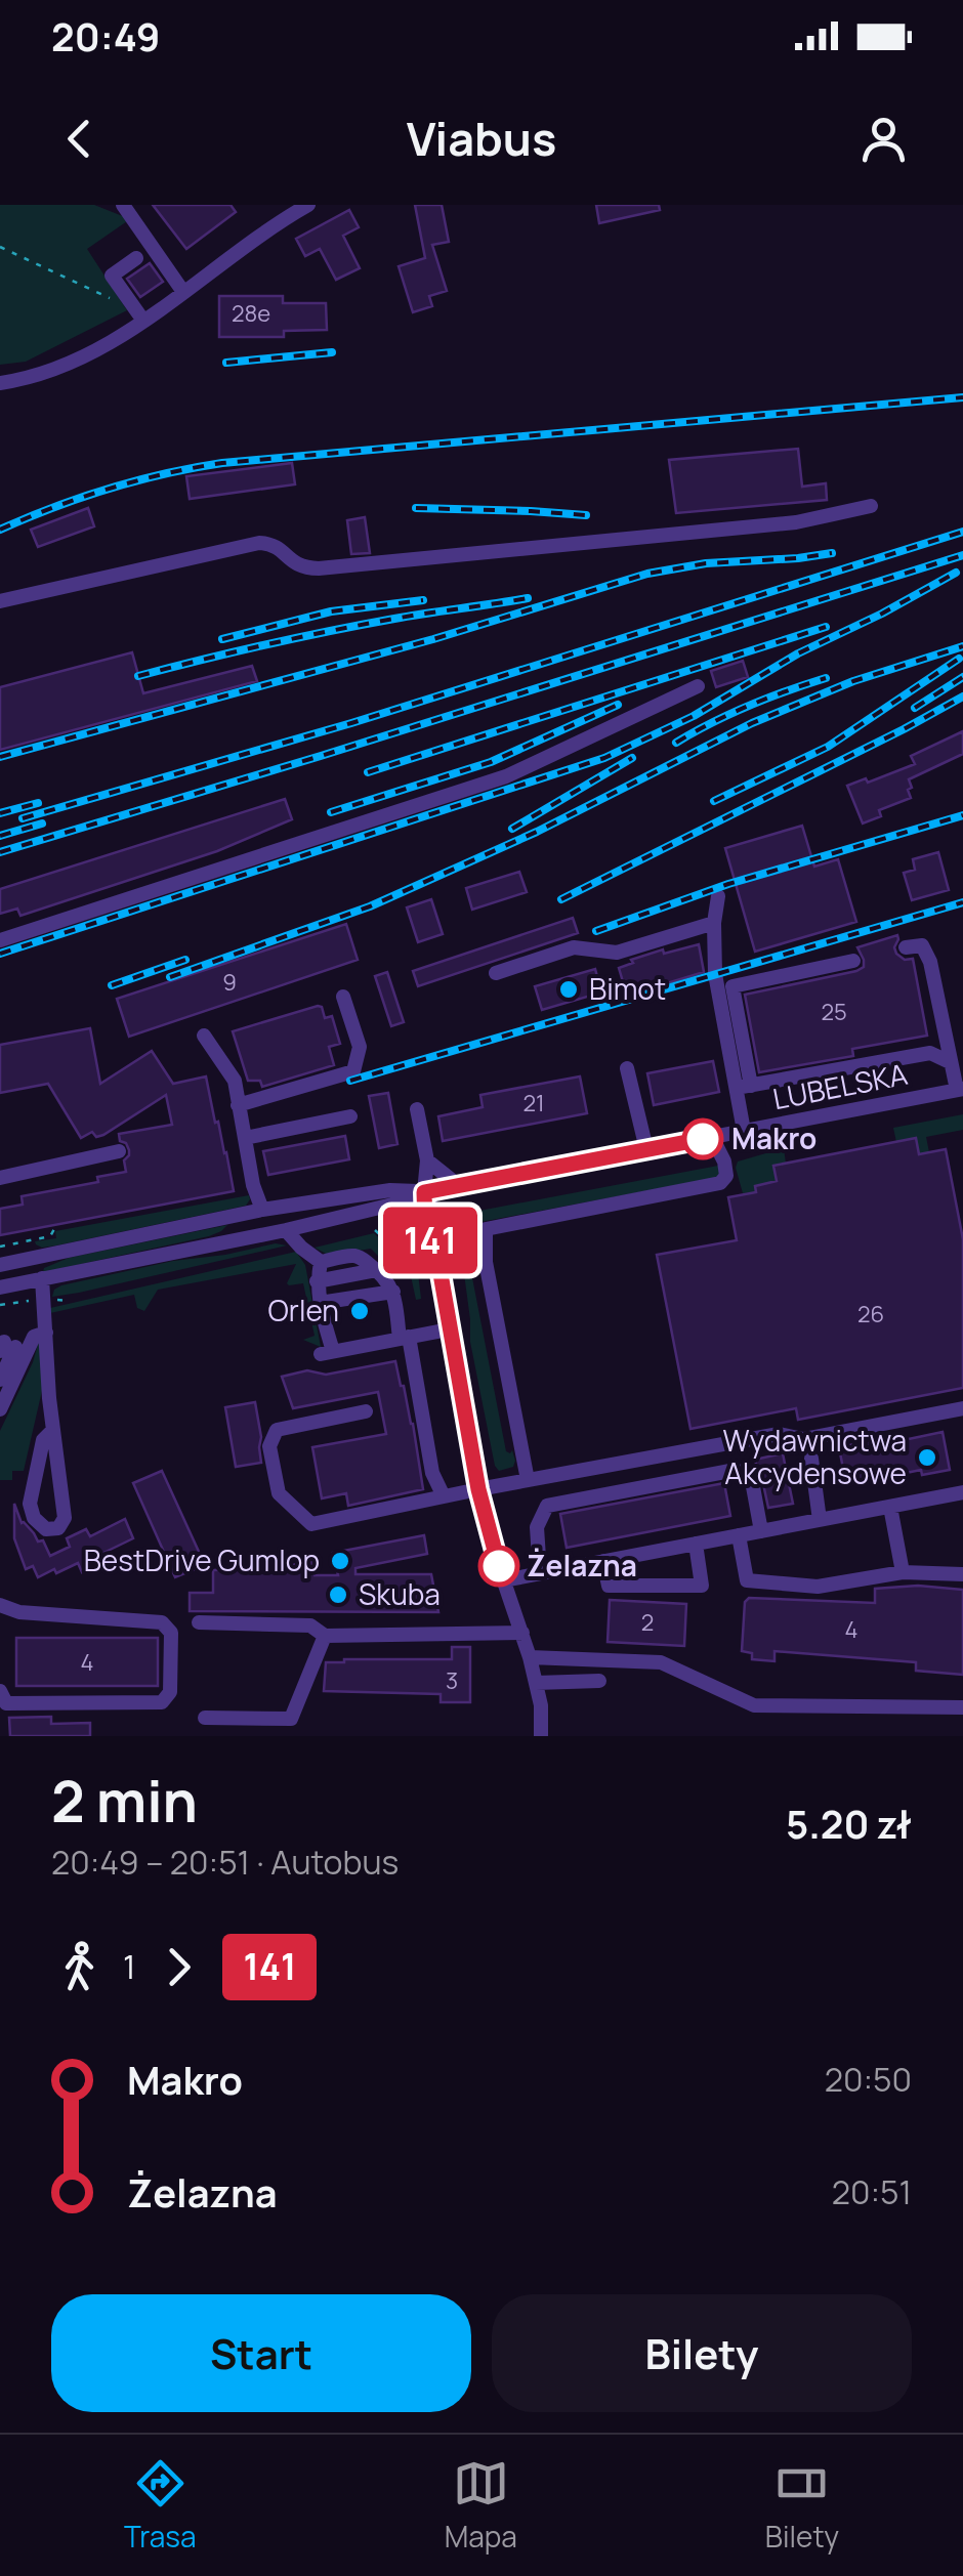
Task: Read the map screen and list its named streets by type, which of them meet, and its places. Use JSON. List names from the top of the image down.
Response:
{
  "streets": {
    "street": ["LUBELSKA"]
  },
  "places": [
    "Bimot",
    "Makro",
    "Orlen",
    "Wydawnictwa Akcydensowe",
    "BestDrive Gumlop",
    "Żelazna",
    "Skuba"
  ],
  "lines": ["bus line 141"],
  "house_numbers": [
    "28e",
    "9",
    "25",
    "21",
    "26",
    "2",
    "4",
    "4",
    "3"
  ],
  "page": {
    "status": "20:49",
    "header": "Viabus",
    "on_map": "141",
    "heading": ["2 min", "20:49 – 20:51 · Autobus", "5.20 zł"],
    "legs": ["1", "141"],
    "list": [
      {
        "name": "Makro",
        "value": "20:50"
      },
      {
        "name": "Żelazna",
        "value": "20:51"
      }
    ],
    "buttons": ["Start", "Bilety"],
    "tabs": ["Trasa", "Mapa", "Bilety"]
  }
}
